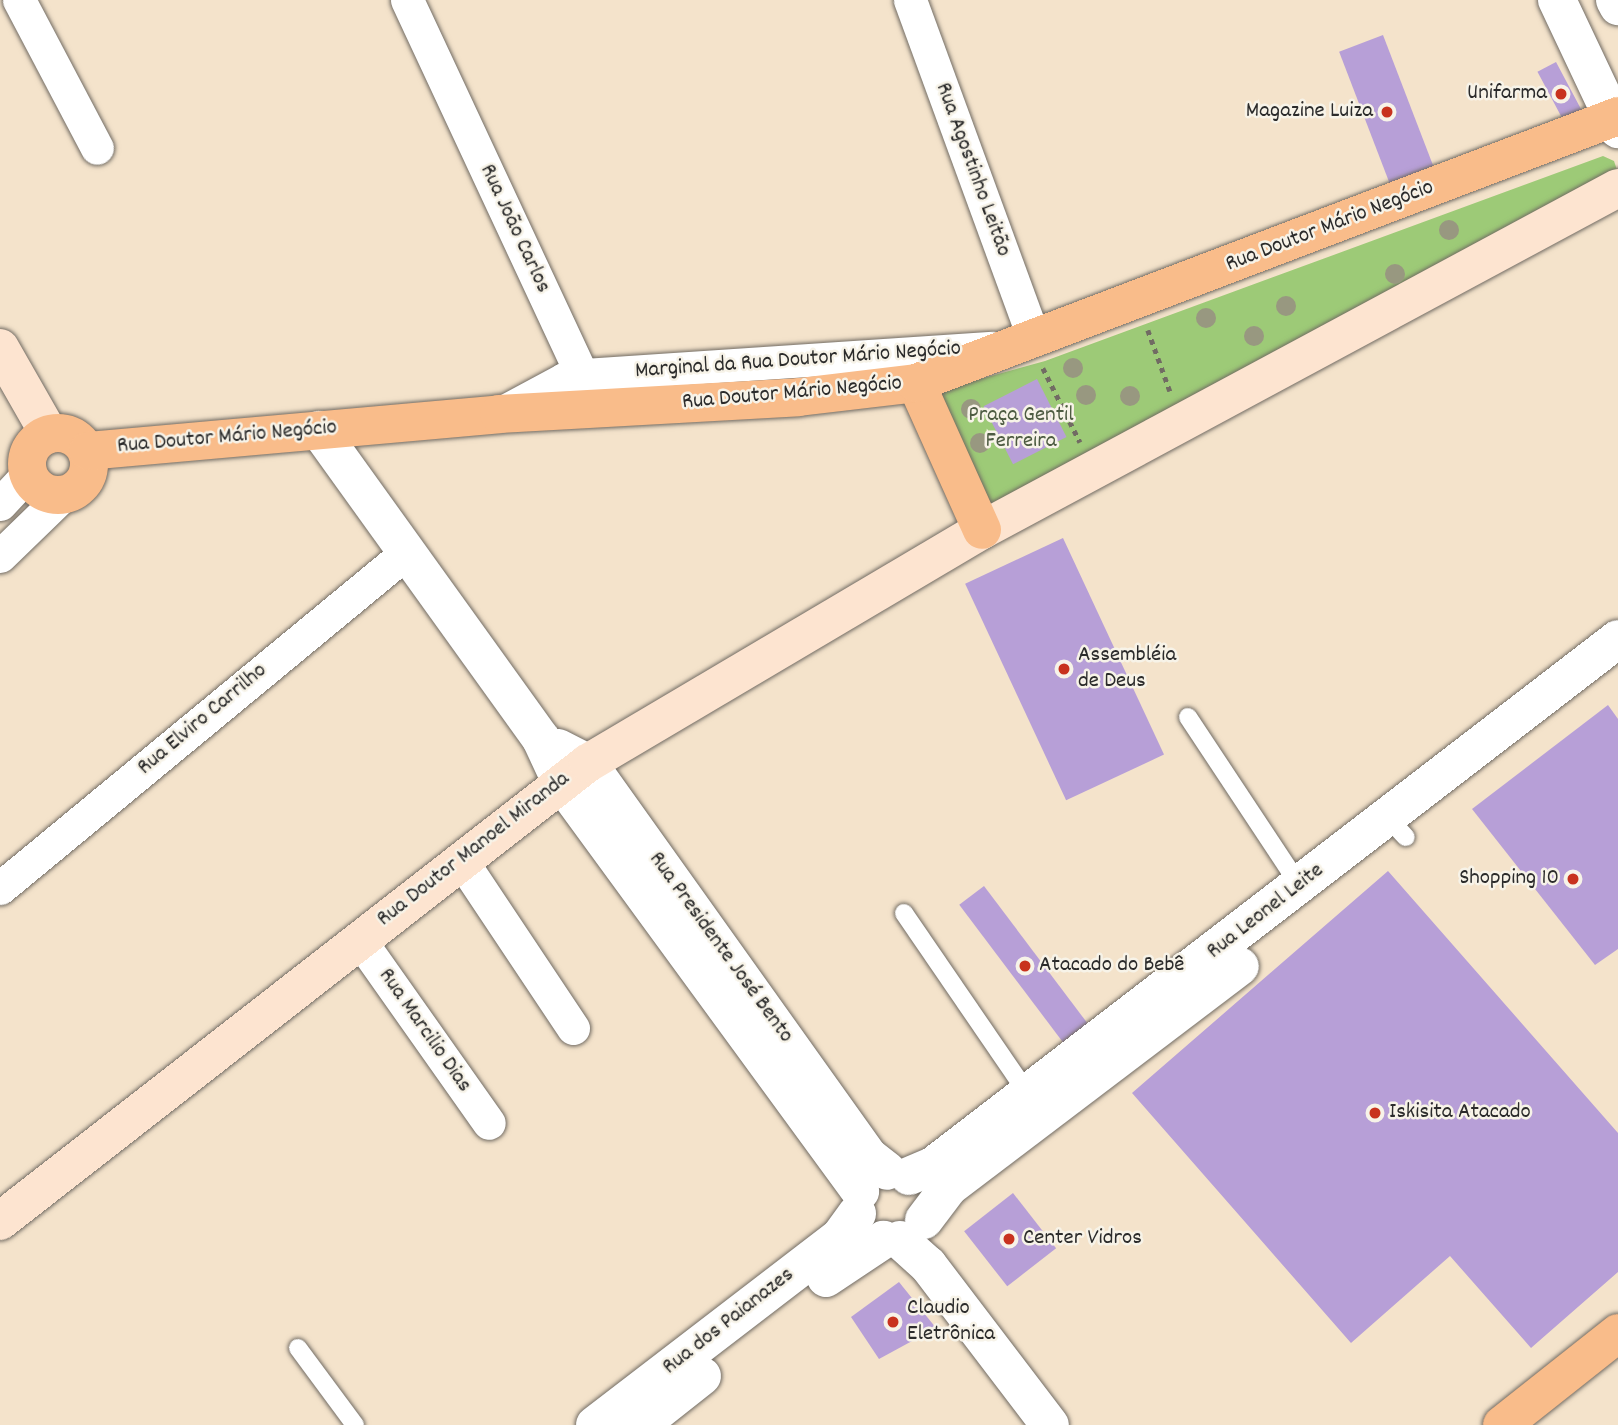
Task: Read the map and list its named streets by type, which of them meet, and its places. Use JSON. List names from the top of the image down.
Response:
{
  "streets": {
    "main road": ["Rua Doutor Mário Negócio", "Rua Doutor Manoel Miranda"],
    "street": [
      "Rua Agostinho Leitão",
      "Rua João Carlos",
      "Marginal da Rua Doutor Mário Negócio",
      "Rua Elviro Carrilho",
      "Rua Leonel Leite",
      "Rua Presidente José Bento",
      "Rua Marcilio Dias",
      "Rua dos Paianazes"
    ]
  },
  "crossings": [
    ["Rua Agostinho Leitão", "Rua Doutor Mário Negócio"],
    ["Rua Agostinho Leitão", "Marginal da Rua Doutor Mário Negócio"],
    ["Rua Doutor Mário Negócio", "Marginal da Rua Doutor Mário Negócio"],
    ["Rua Doutor Mário Negócio", "Rua Presidente José Bento"],
    ["Rua João Carlos", "Marginal da Rua Doutor Mário Negócio"],
    ["Rua Elviro Carrilho", "Rua Presidente José Bento"],
    ["Rua Doutor Manoel Miranda", "Rua Presidente José Bento"],
    ["Rua Doutor Manoel Miranda", "Rua Marcilio Dias"],
    ["Rua Leonel Leite", "Rua Presidente José Bento"],
    ["Rua Leonel Leite", "Rua dos Paianazes"],
    ["Rua Presidente José Bento", "Rua dos Paianazes"]
  ],
  "parks": ["Praça Gentil Ferreira"],
  "places": [
    "Unifarma",
    "Magazine Luiza",
    "Assembléia de Deus",
    "Shopping 10",
    "Atacado do Bebê",
    "Iskisita Atacado",
    "Center Vidros",
    "Claudio Eletrônica"
  ]
}
